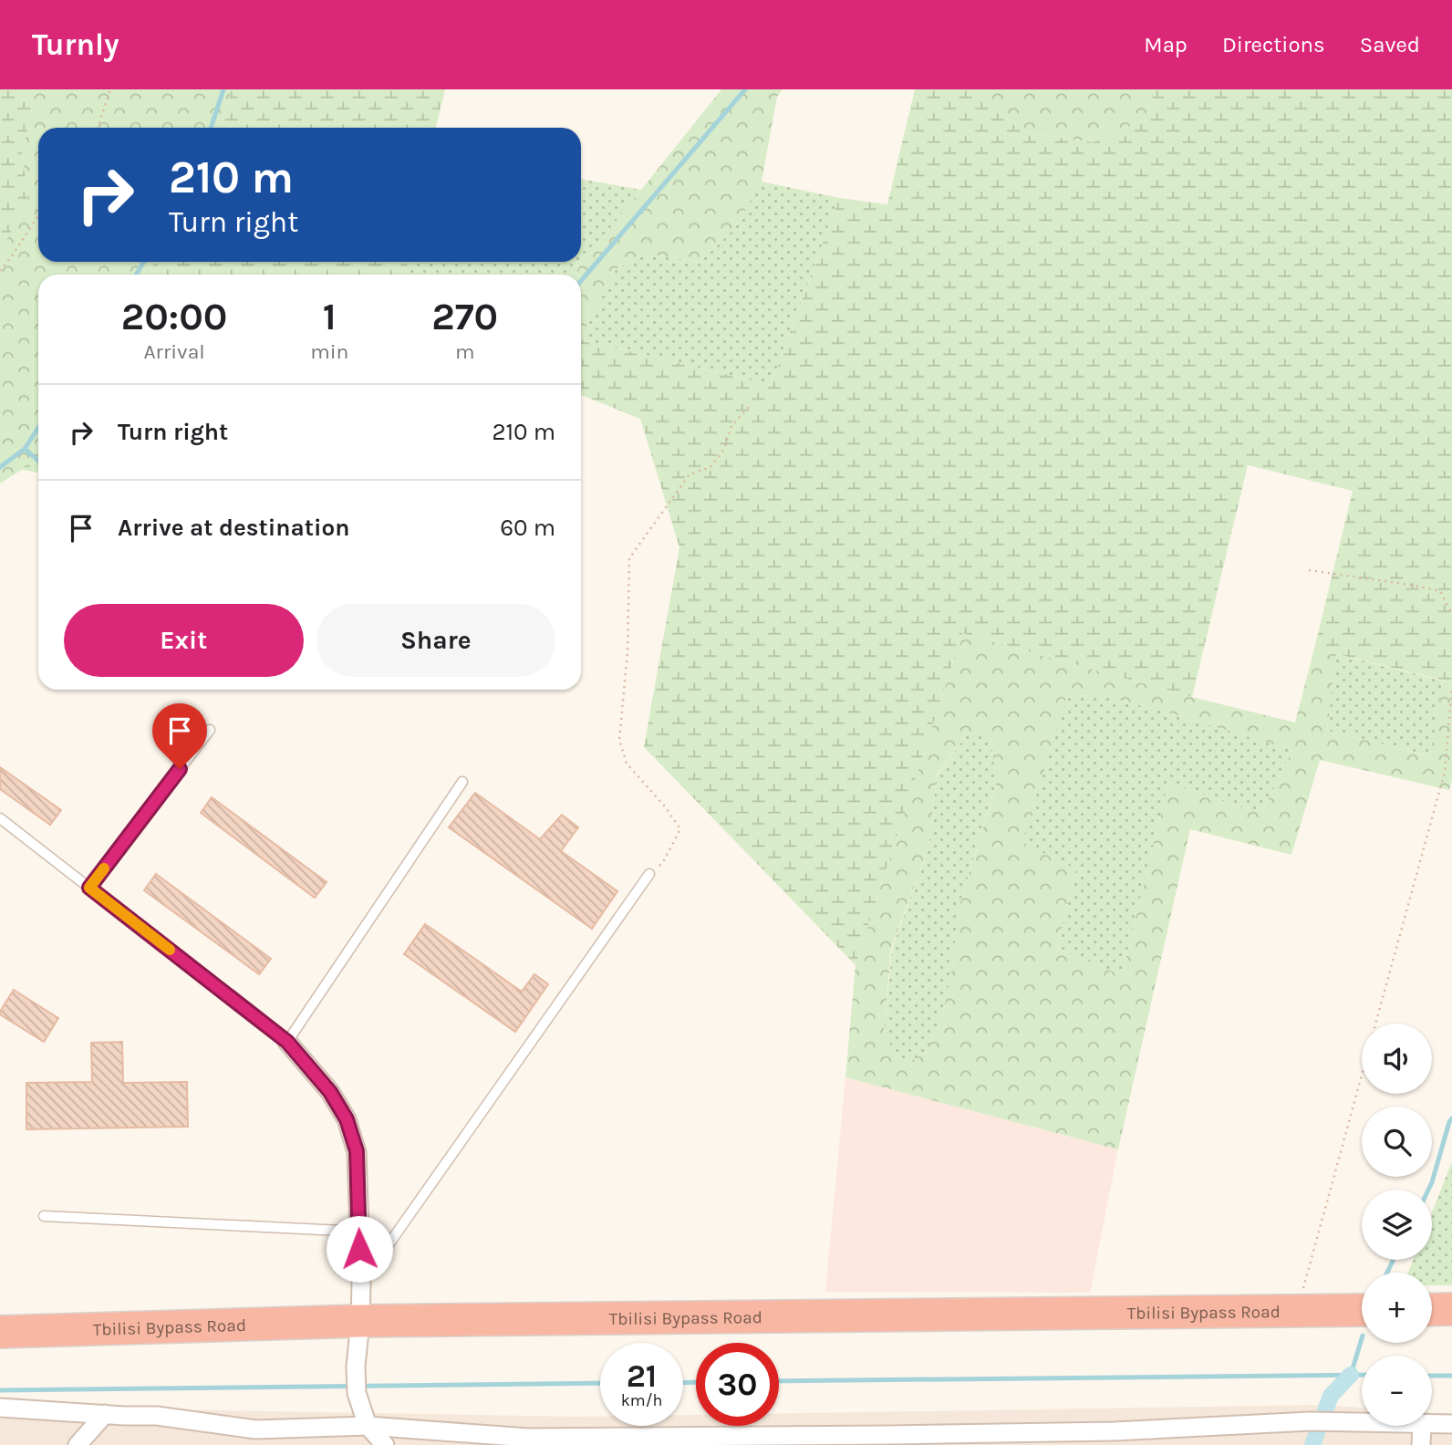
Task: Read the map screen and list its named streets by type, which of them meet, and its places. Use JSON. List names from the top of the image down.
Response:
{
  "streets": {
    "highway": ["Tbilisi Bypass Road"]
  },
  "page": {
    "header": "Turnly",
    "nav": ["Map", "Directions", "Saved"],
    "turn": ["210 m", "Turn right"],
    "eta": [
      "20:00",
      "Arrival",
      "1",
      "min",
      "270",
      "m"
    ],
    "list": [
      {
        "name": "Turn right",
        "value": "210 m"
      },
      {
        "name": "Arrive at destination",
        "value": "60 m"
      }
    ],
    "buttons": ["Exit", "Share"],
    "map_buttons": ["+", "−"],
    "speed": "21 km/h",
    "limit": "30"
  }
}
